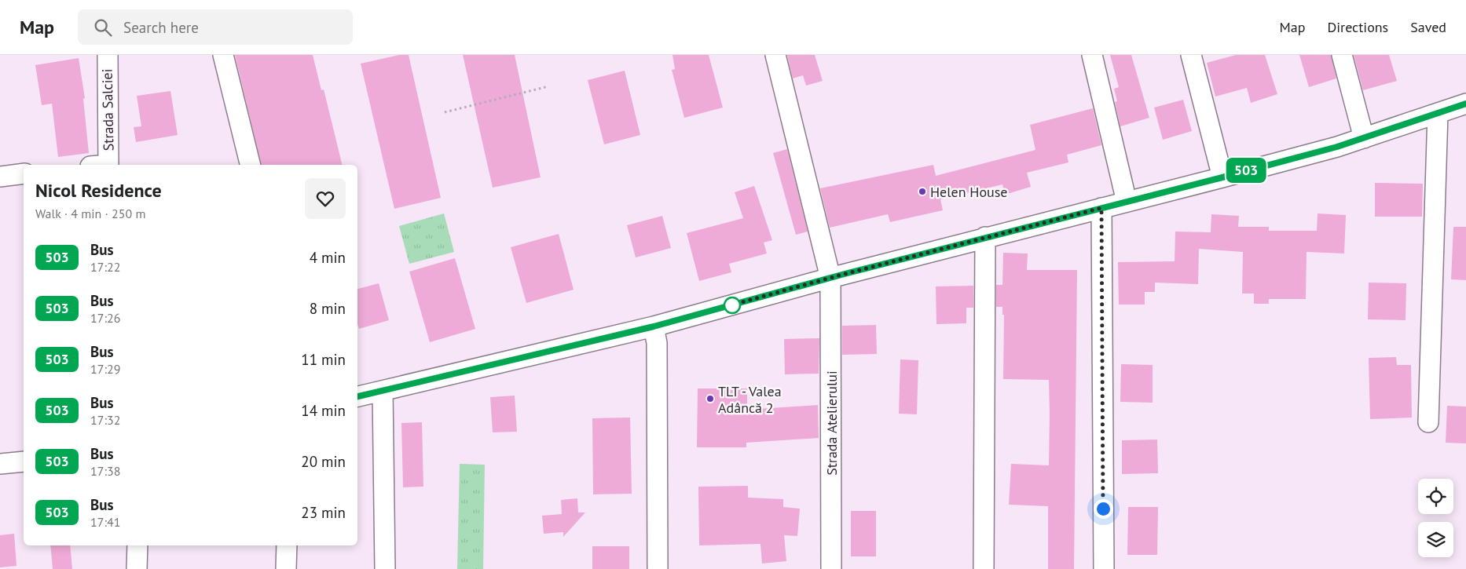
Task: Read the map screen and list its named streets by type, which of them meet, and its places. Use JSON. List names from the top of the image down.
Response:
{
  "streets": {
    "street": ["Strada Salciei", "Strada Atelierului"]
  },
  "places": ["Helen House", "TLT - Valea Adâncă 2"],
  "lines": ["bus line 503"],
  "page": {
    "header": "Map",
    "search": "Search here",
    "nav": ["Map", "Directions", "Saved"],
    "on_map": "503",
    "heading": ["Nicol Residence", "Walk · 4 min · 250 m"],
    "list": [
      {
        "mark": "503",
        "name": "Bus",
        "note": "17:22",
        "value": "4 min"
      },
      {
        "mark": "503",
        "name": "Bus",
        "note": "17:26",
        "value": "8 min"
      },
      {
        "mark": "503",
        "name": "Bus",
        "note": "17:29",
        "value": "11 min"
      },
      {
        "mark": "503",
        "name": "Bus",
        "note": "17:32",
        "value": "14 min"
      },
      {
        "mark": "503",
        "name": "Bus",
        "note": "17:38",
        "value": "20 min"
      },
      {
        "mark": "503",
        "name": "Bus",
        "note": "17:41",
        "value": "23 min"
      }
    ]
  }
}
